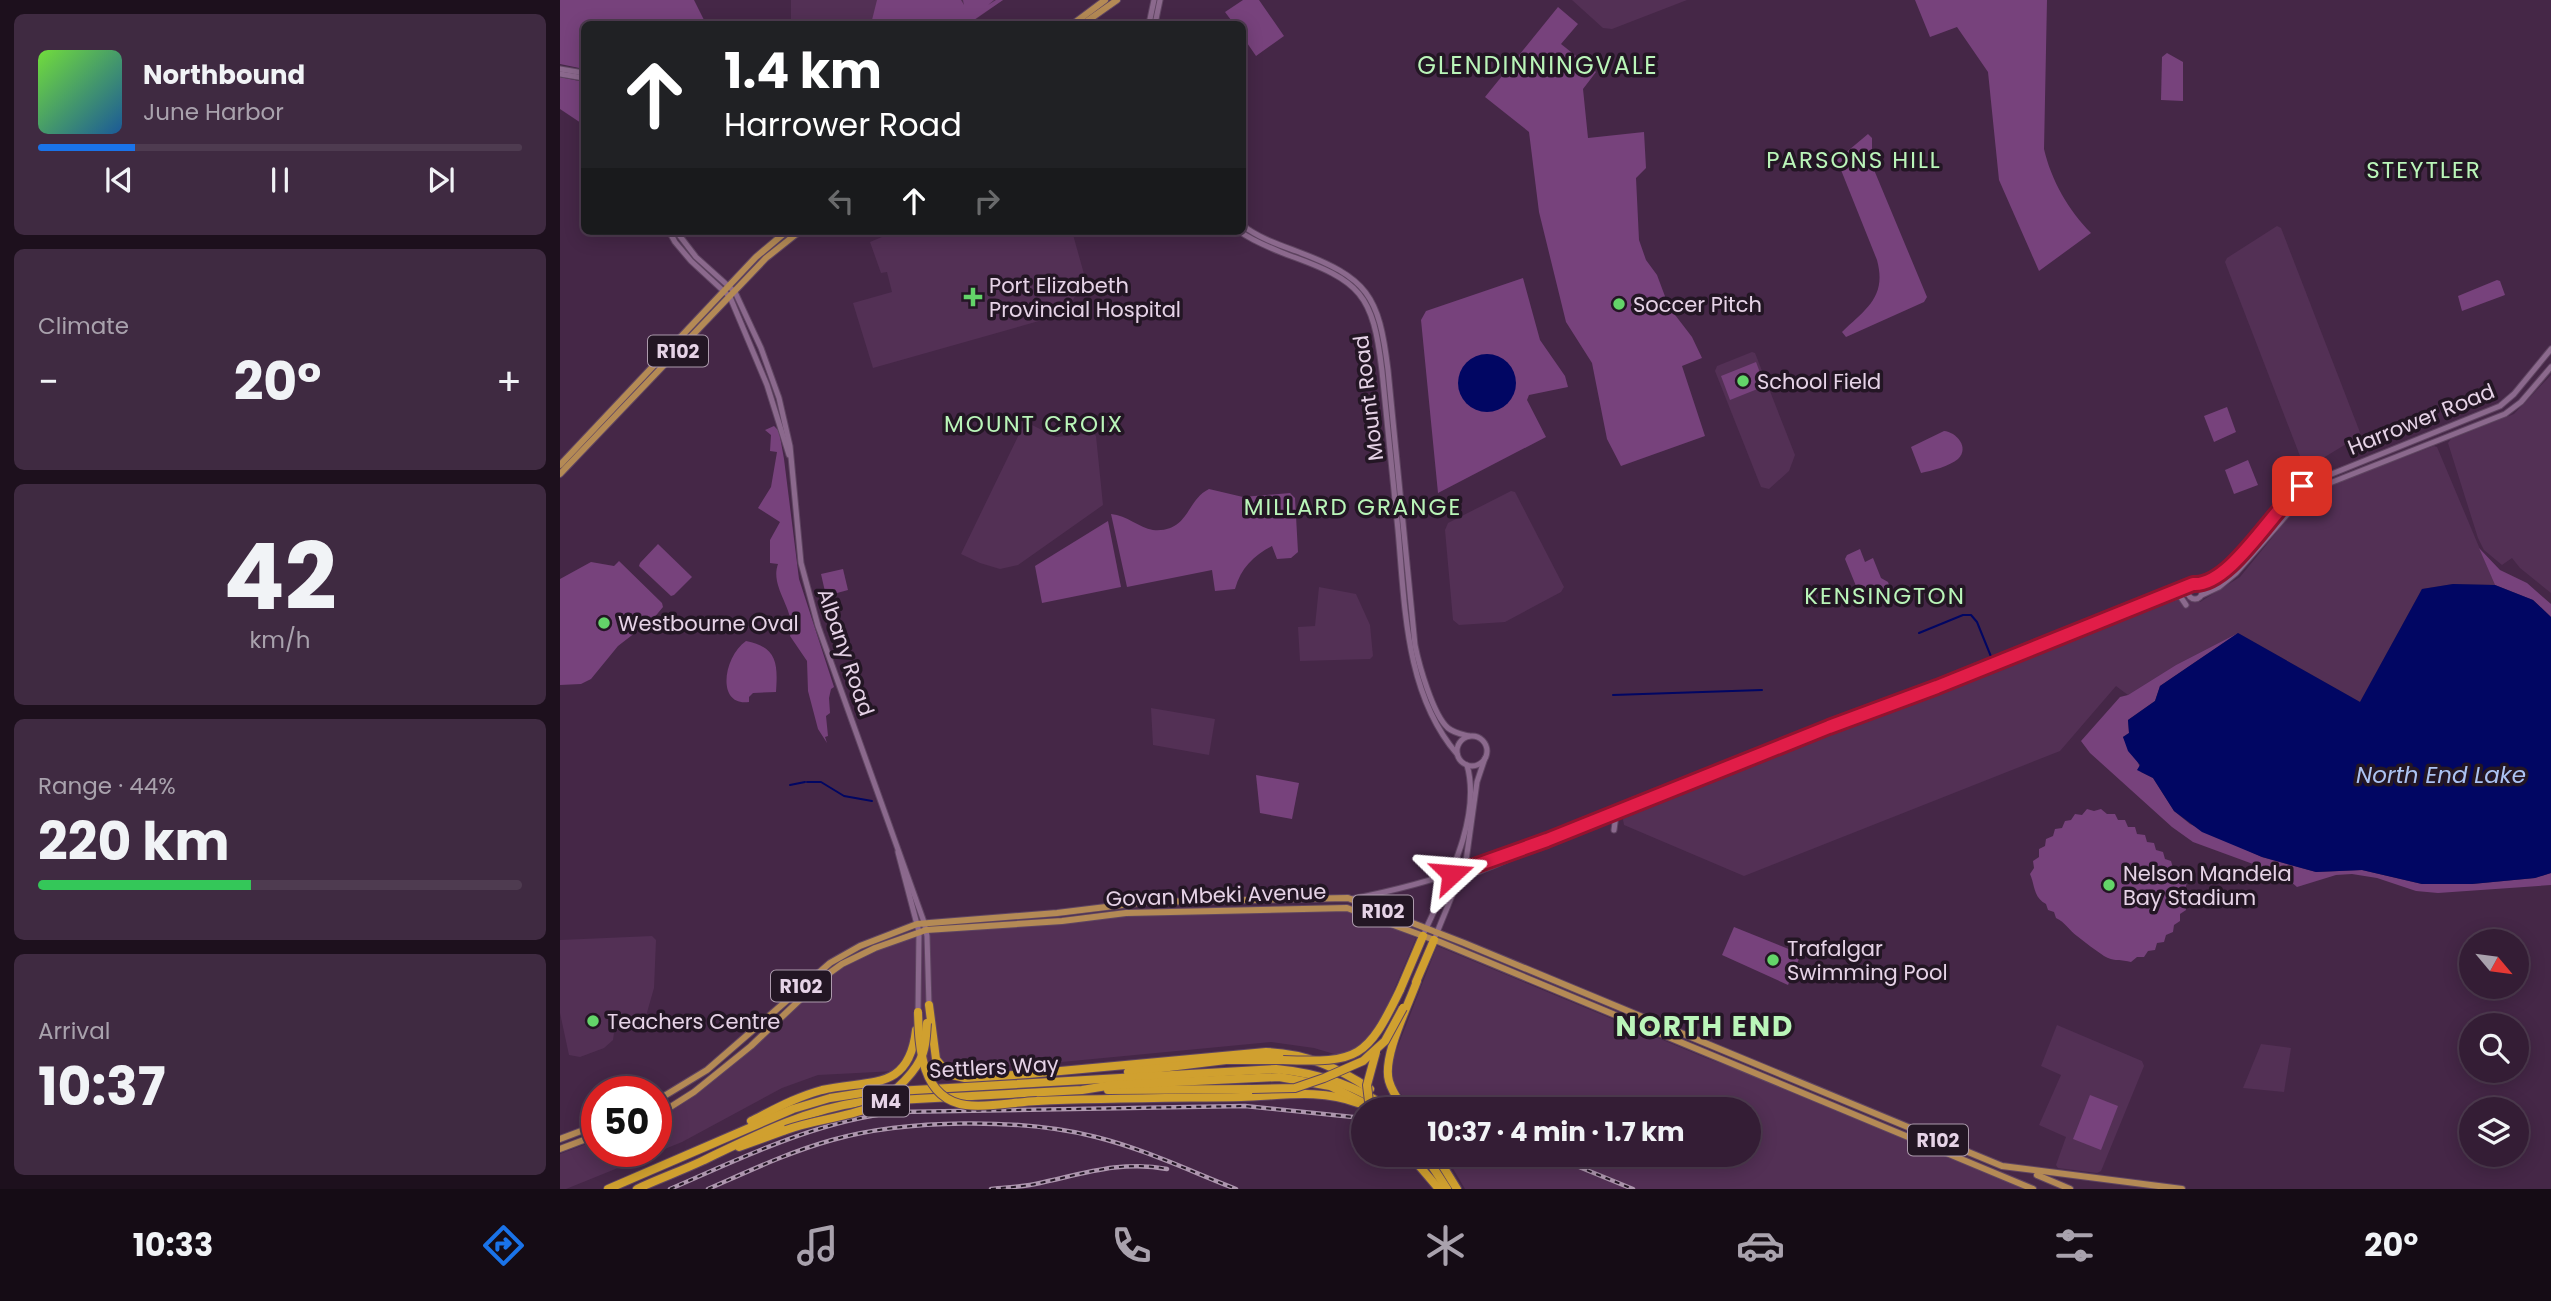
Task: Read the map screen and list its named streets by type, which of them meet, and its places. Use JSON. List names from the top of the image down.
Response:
{
  "streets": {
    "highway": ["Settlers Way", "M4"],
    "main road": [
      "R102",
      "Mount Road",
      "Harrower Road",
      "Albany Road",
      "Govan Mbeki Avenue"
    ]
  },
  "crossings": [
    ["R102", "Albany Road"],
    ["R102", "Govan Mbeki Avenue"],
    ["Albany Road", "Govan Mbeki Avenue"]
  ],
  "districts": [
    "GLENDINNINGVALE",
    "PARSONS HILL",
    "STEYTLER",
    "MOUNT CROIX",
    "MILLARD GRANGE",
    "KENSINGTON",
    "NORTH END"
  ],
  "water": ["North End Lake"],
  "places": {
    "health": ["Port Elizabeth Provincial Hospital"],
    "other": [
      "Soccer Pitch",
      "School Field",
      "Westbourne Oval",
      "Nelson Mandela Bay Stadium",
      "Trafalgar Swimming Pool",
      "Teachers Centre"
    ]
  },
  "north": "bottom right",
  "page": {
    "turn": ["1.4 km", "Harrower Road"],
    "song": ["Northbound", "June Harbor"],
    "tile": [
      "Climate",
      ["42", "km/h"],
      ["Range · 44%", "220 km"],
      ["Arrival", "10:37"]
    ],
    "heat": ["−", "20°", "+"],
    "limit": "50",
    "trip": "10:37 · 4 min · 1.7 km",
    "tabs": ["10:33", "20°"]
  }
}
